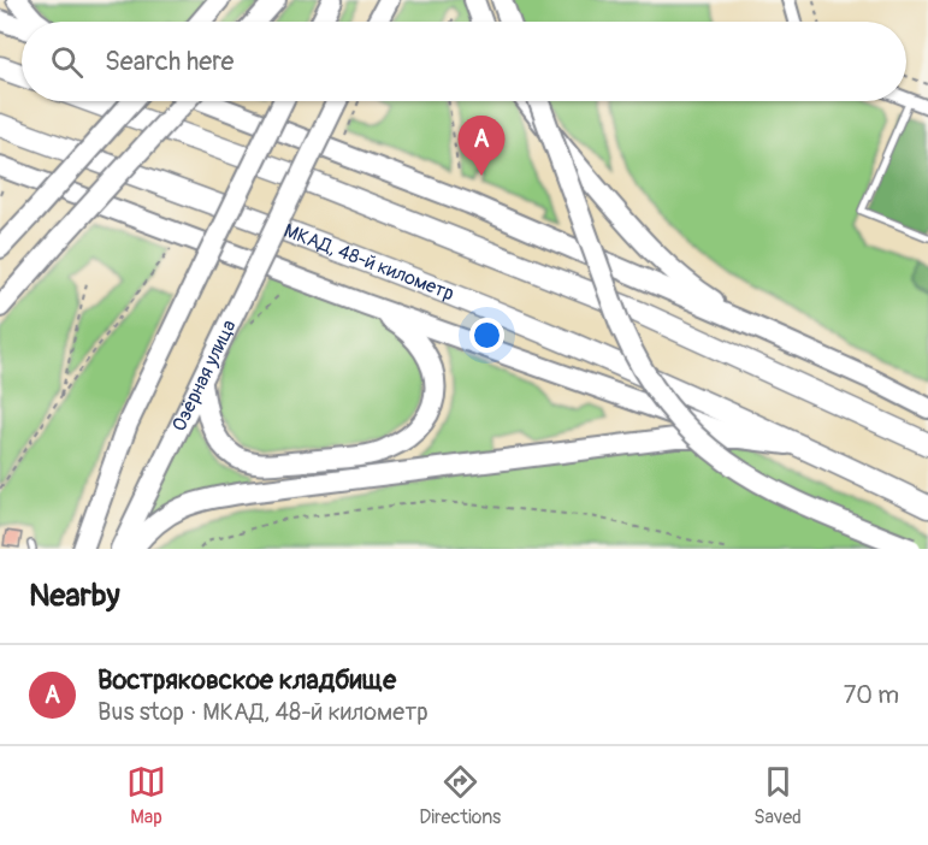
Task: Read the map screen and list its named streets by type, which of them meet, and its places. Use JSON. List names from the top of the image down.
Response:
{
  "streets": {
    "highway": ["МКАД, 48-й километр"],
    "main road": ["Озёрная улица"]
  },
  "page": {
    "search": "Search here",
    "pins": "A",
    "heading": "Nearby",
    "list": [
      {
        "mark": "A",
        "name": "Востряковское кладбище",
        "note": "Bus stop · МКАД, 48-й километр",
        "value": "70 m"
      }
    ],
    "nav": ["Map", "Directions", "Saved"]
  }
}
